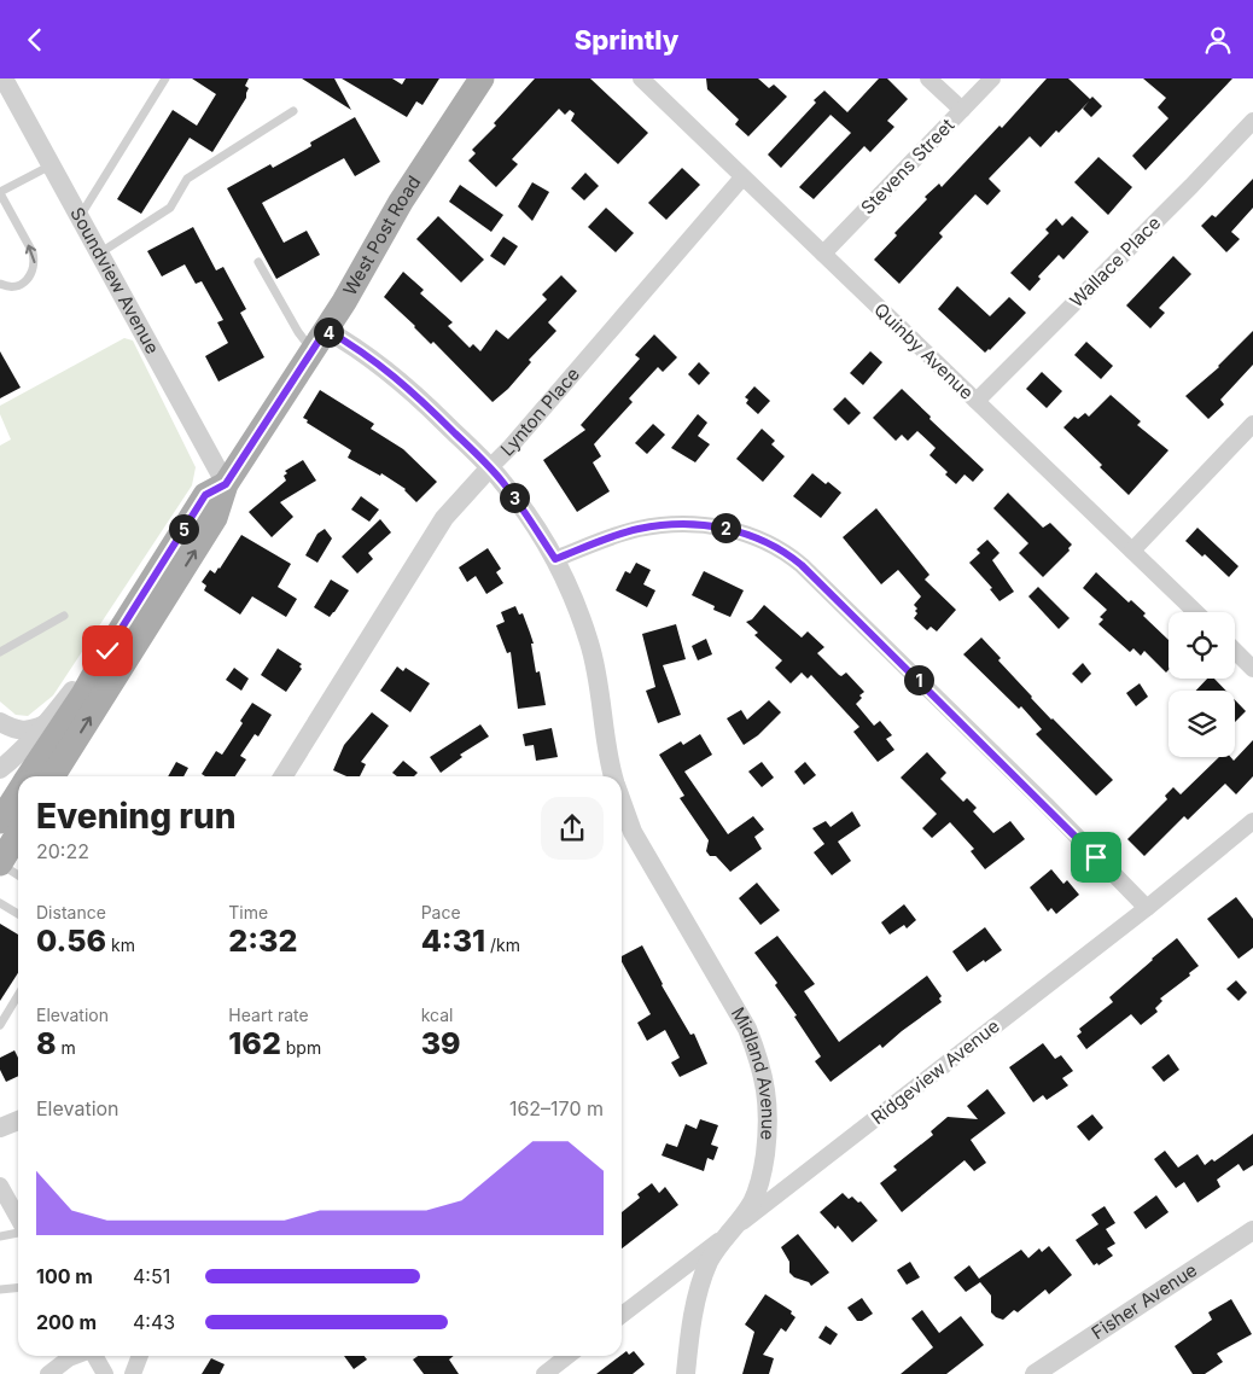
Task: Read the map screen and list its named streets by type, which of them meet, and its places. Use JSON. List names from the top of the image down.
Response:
{
  "streets": {
    "main road": ["West Post Road"],
    "street": [
      "Stevens Street",
      "Wallace Place",
      "Soundview Avenue",
      "Quinby Avenue",
      "Lynton Place",
      "Ridgeview Avenue",
      "Midland Avenue",
      "Fisher Avenue"
    ]
  },
  "crossings": [
    ["Stevens Street", "Quinby Avenue"],
    ["West Post Road", "Soundview Avenue"],
    ["West Post Road", "Midland Avenue"],
    ["Wallace Place", "Quinby Avenue"],
    ["Quinby Avenue", "Lynton Place"],
    ["Lynton Place", "Midland Avenue"],
    ["Ridgeview Avenue", "Midland Avenue"]
  ],
  "page": {
    "header": "Sprintly",
    "pins": [
      "4",
      "3",
      "2",
      "5",
      "1"
    ],
    "heading": ["Evening run", "20:22"],
    "stats": [
      ["Distance", "0.56 km"],
      ["Time", "2:32"],
      ["Pace", "4:31 /km"],
      ["Elevation", "8 m"],
      ["Heart rate", "162 bpm"],
      ["kcal", "39"]
    ],
    "chart": ["Elevation", "162–170 m"],
    "list": [
      {
        "name": "100 m",
        "note": "4:51"
      },
      {
        "name": "200 m",
        "note": "4:43"
      }
    ]
  }
}
